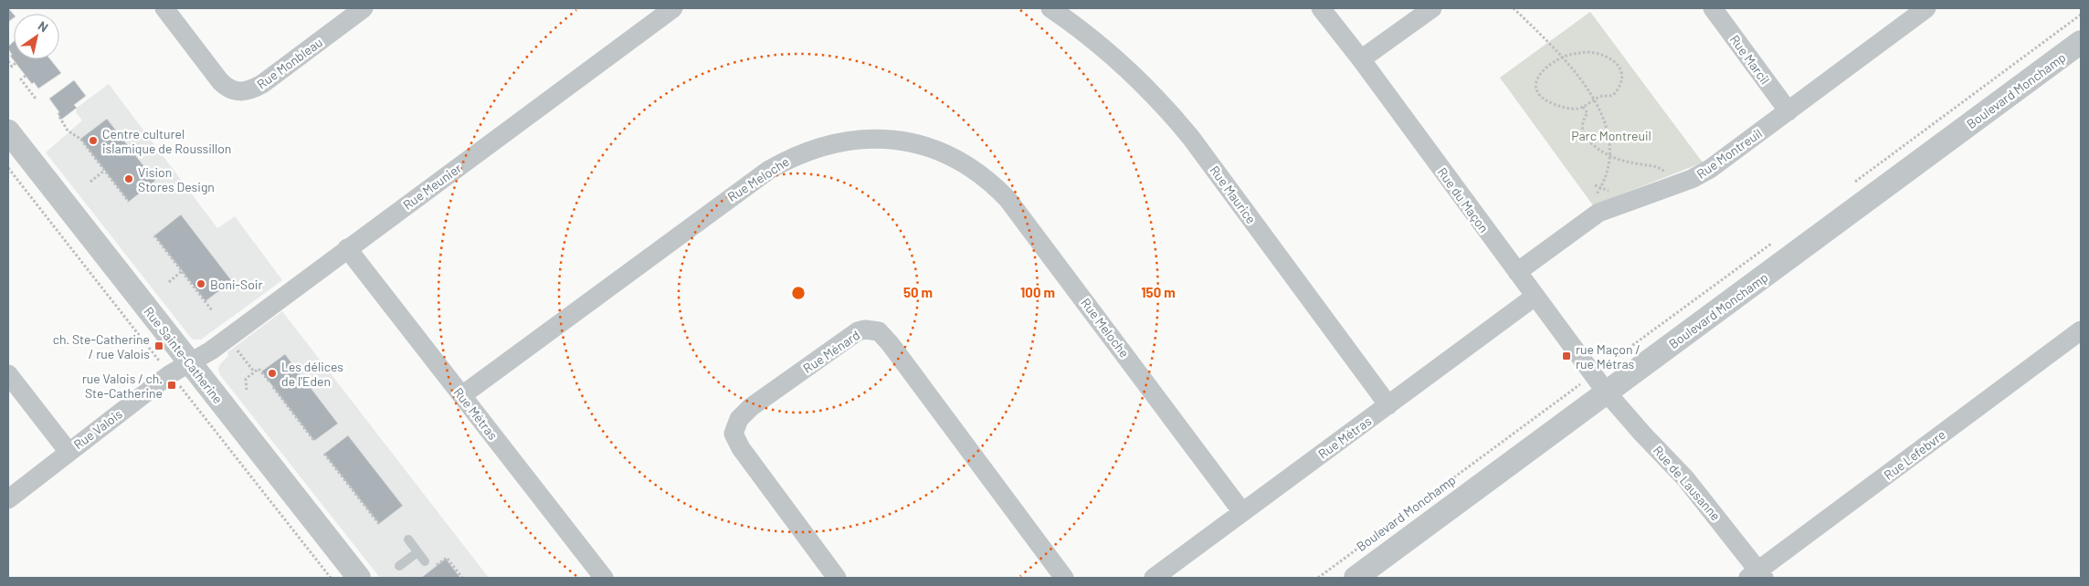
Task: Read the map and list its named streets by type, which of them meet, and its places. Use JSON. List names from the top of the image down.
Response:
{
  "streets": {
    "street": [
      "Rue Marcil",
      "Rue Monbleau",
      "Boulevard Monchamp",
      "Rue Montreuil",
      "Rue Meloche",
      "Rue Meunier",
      "Rue Maurice",
      "Rue du Maçon",
      "Rue Ménard",
      "Rue Sainte-Catherine",
      "Rue Métras",
      "Rue Valois",
      "Rue Lefebvre",
      "Rue de Lausanne"
    ]
  },
  "crossings": [
    ["Rue Marcil", "Rue Montreuil"],
    ["Boulevard Monchamp", "Rue du Maçon"],
    ["Boulevard Monchamp", "Rue de Lausanne"],
    ["Rue Montreuil", "Rue du Maçon"],
    ["Rue Meloche", "Rue Métras"],
    ["Rue Meunier", "Rue Sainte-Catherine"],
    ["Rue Meunier", "Rue Métras"],
    ["Rue Meunier", "Rue Valois"],
    ["Rue Maurice", "Rue Métras"],
    ["Rue du Maçon", "Rue Métras"],
    ["Rue du Maçon", "Rue de Lausanne"],
    ["Rue Sainte-Catherine", "Rue Valois"],
    ["Rue Lefebvre", "Rue de Lausanne"]
  ],
  "parks": ["Parc Montreuil"],
  "places": {
    "other": [
      "Centre culturel islamique de Roussillon",
      "Vision Stores Design",
      "Boni-Soir",
      "Les délices de l'Eden"
    ],
    "transit": ["ch. Ste-Catherine / rue Valois", "rue Maçon / rue Métras", "rue Valois / ch. Ste-Catherine"]
  },
  "north": "top right",
  "rings": ["50 m", "100 m", "150 m"]
}
